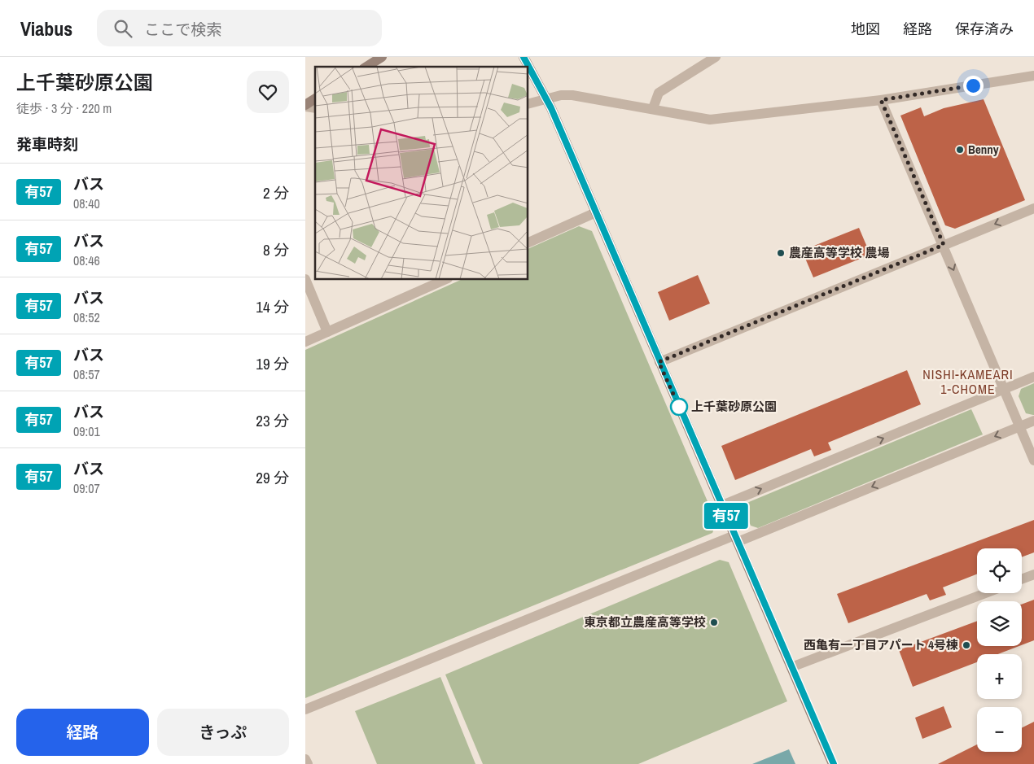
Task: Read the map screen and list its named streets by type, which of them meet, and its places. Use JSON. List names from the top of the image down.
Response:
{
  "districts": ["NISHI-KAMEARI 1-CHOME"],
  "places": [
    "Benny",
    "農産高等学校 農場",
    "上千葉砂原公園",
    "東京都立農産高等学校",
    "西亀有一丁目アパート 4号棟"
  ],
  "lines": ["bus line 有57"],
  "page": {
    "header": "Viabus",
    "search": "ここで検索",
    "nav": ["地図", "経路", "保存済み"],
    "heading": [
      ["上千葉砂原公園", "徒歩 · 3 分 · 220 m"],
      "発車時刻"
    ],
    "on_map": "有57",
    "list": [
      {
        "mark": "有57",
        "name": "バス",
        "note": "08:40",
        "value": "2 分"
      },
      {
        "mark": "有57",
        "name": "バス",
        "note": "08:46",
        "value": "8 分"
      },
      {
        "mark": "有57",
        "name": "バス",
        "note": "08:52",
        "value": "14 分"
      },
      {
        "mark": "有57",
        "name": "バス",
        "note": "08:57",
        "value": "19 分"
      },
      {
        "mark": "有57",
        "name": "バス",
        "note": "09:01",
        "value": "23 分"
      },
      {
        "mark": "有57",
        "name": "バス",
        "note": "09:07",
        "value": "29 分"
      }
    ],
    "map_buttons": ["+", "−"],
    "buttons": ["経路", "きっぷ"]
  }
}
